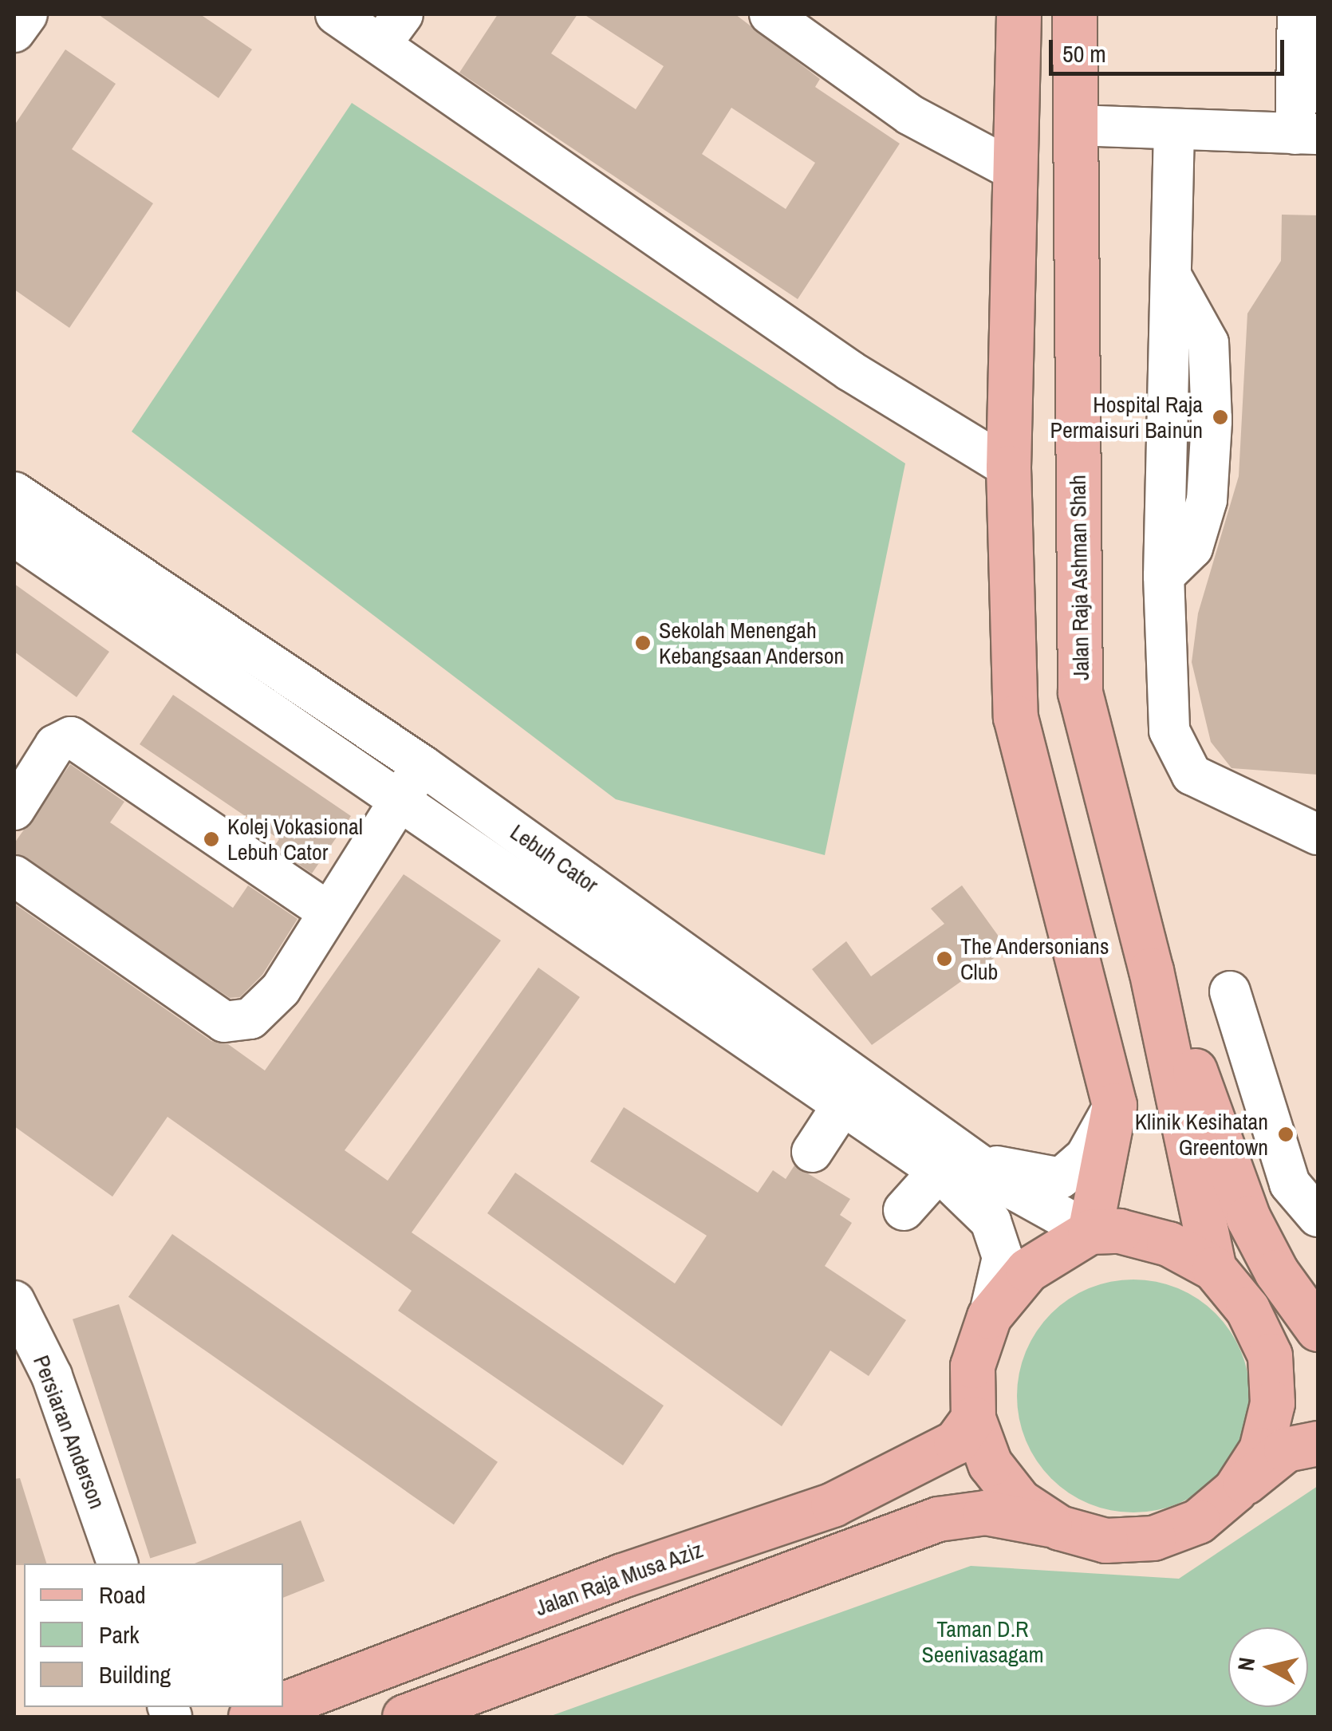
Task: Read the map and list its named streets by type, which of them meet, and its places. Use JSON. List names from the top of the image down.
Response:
{
  "streets": {
    "main road": ["Jalan Raja Ashman Shah", "Jalan Raja Musa Aziz"],
    "street": ["Lebuh Cator", "Persiaran Anderson"]
  },
  "parks": ["Taman D.R Seenivasagam"],
  "places": [
    "Hospital Raja Permaisuri Bainun",
    "Sekolah Menengah Kebangsaan Anderson",
    "Kolej Vokasional Lebuh Cator",
    "The Andersonians Club",
    "Klinik Kesihatan Greentown"
  ],
  "legend": ["Road", "Park", "Building"],
  "scale_bar": "50 m",
  "north": "left"
}
